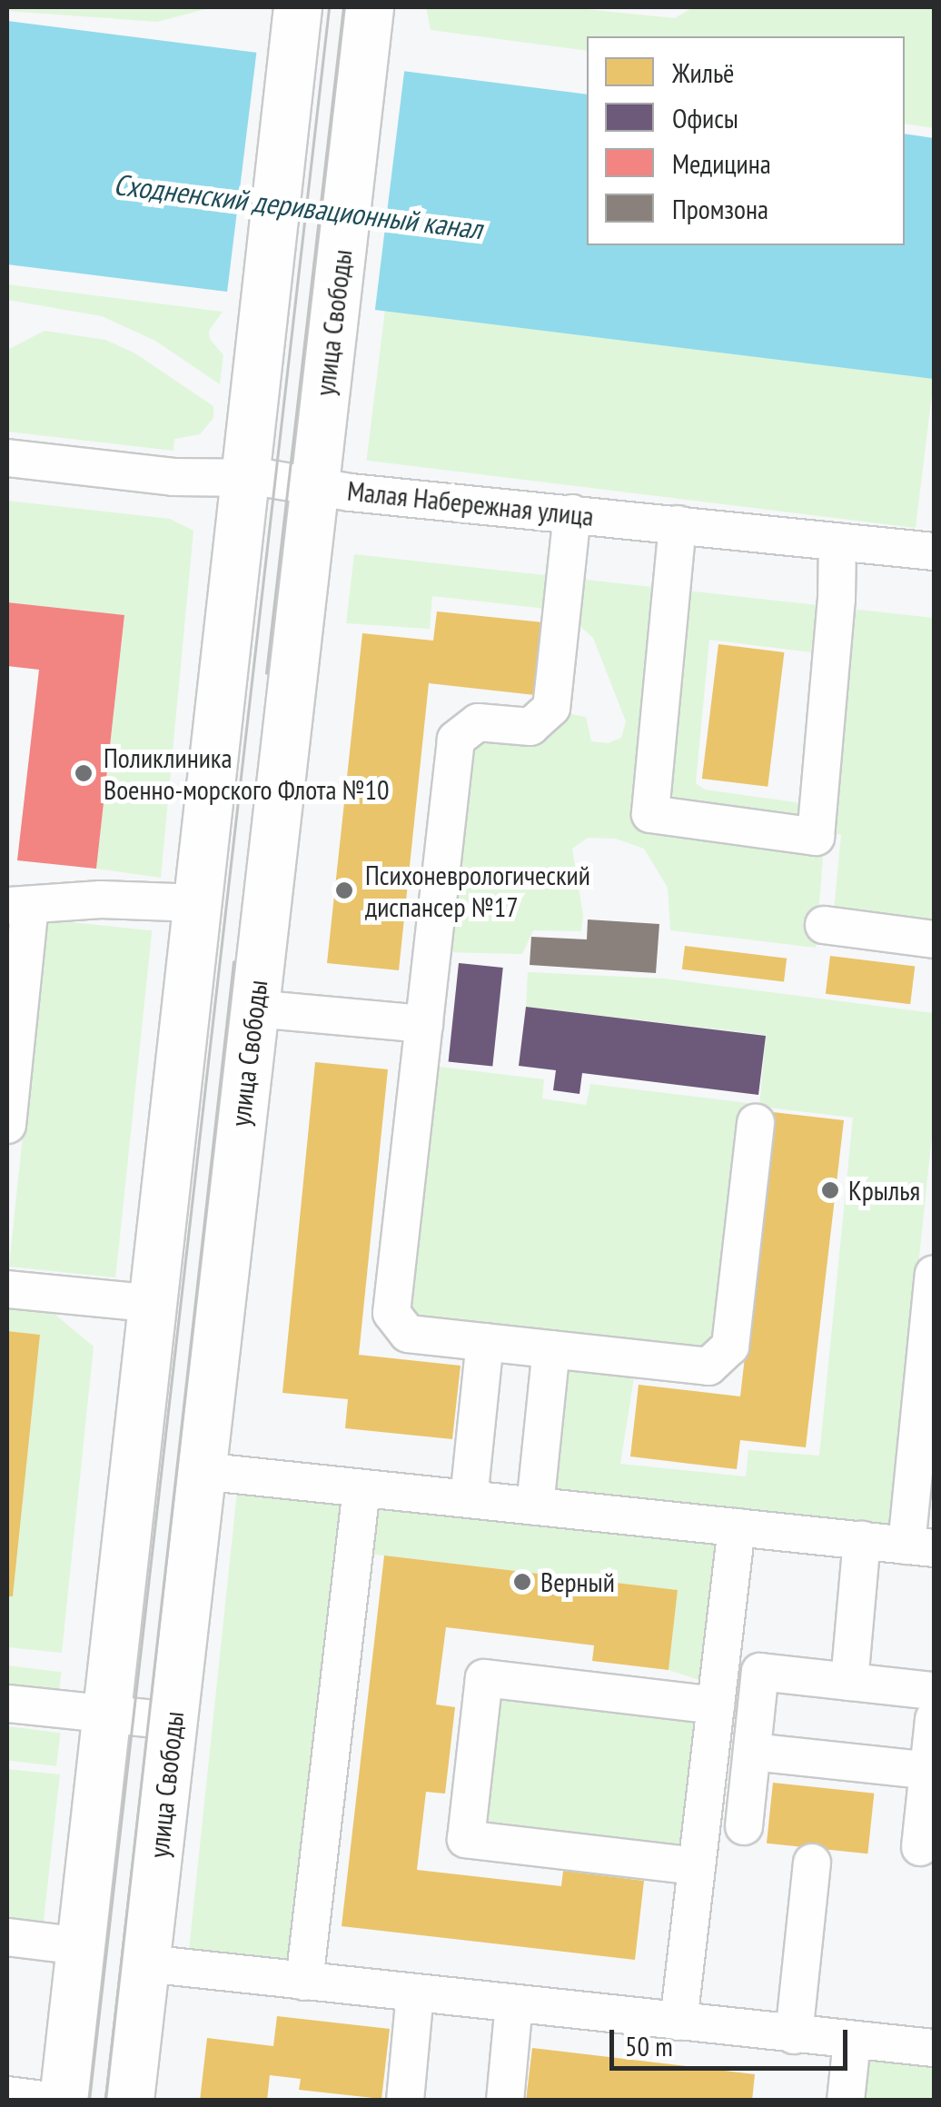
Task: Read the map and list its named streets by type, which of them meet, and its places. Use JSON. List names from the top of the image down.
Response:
{
  "streets": {
    "main road": ["улица Свободы"],
    "street": ["Малая Набережная улица"]
  },
  "crossings": [
    ["улица Свободы", "Малая Набережная улица"]
  ],
  "water": ["Сходненский деривационный канал"],
  "places": [
    "Поликлиника Военно-морского Флота №10",
    "Психоневрологический диспансер №17",
    "Крылья",
    "Верный"
  ],
  "legend": [
    "Жильё",
    "Офисы",
    "Медицина",
    "Промзона"
  ],
  "scale_bar": "50 m"
}
